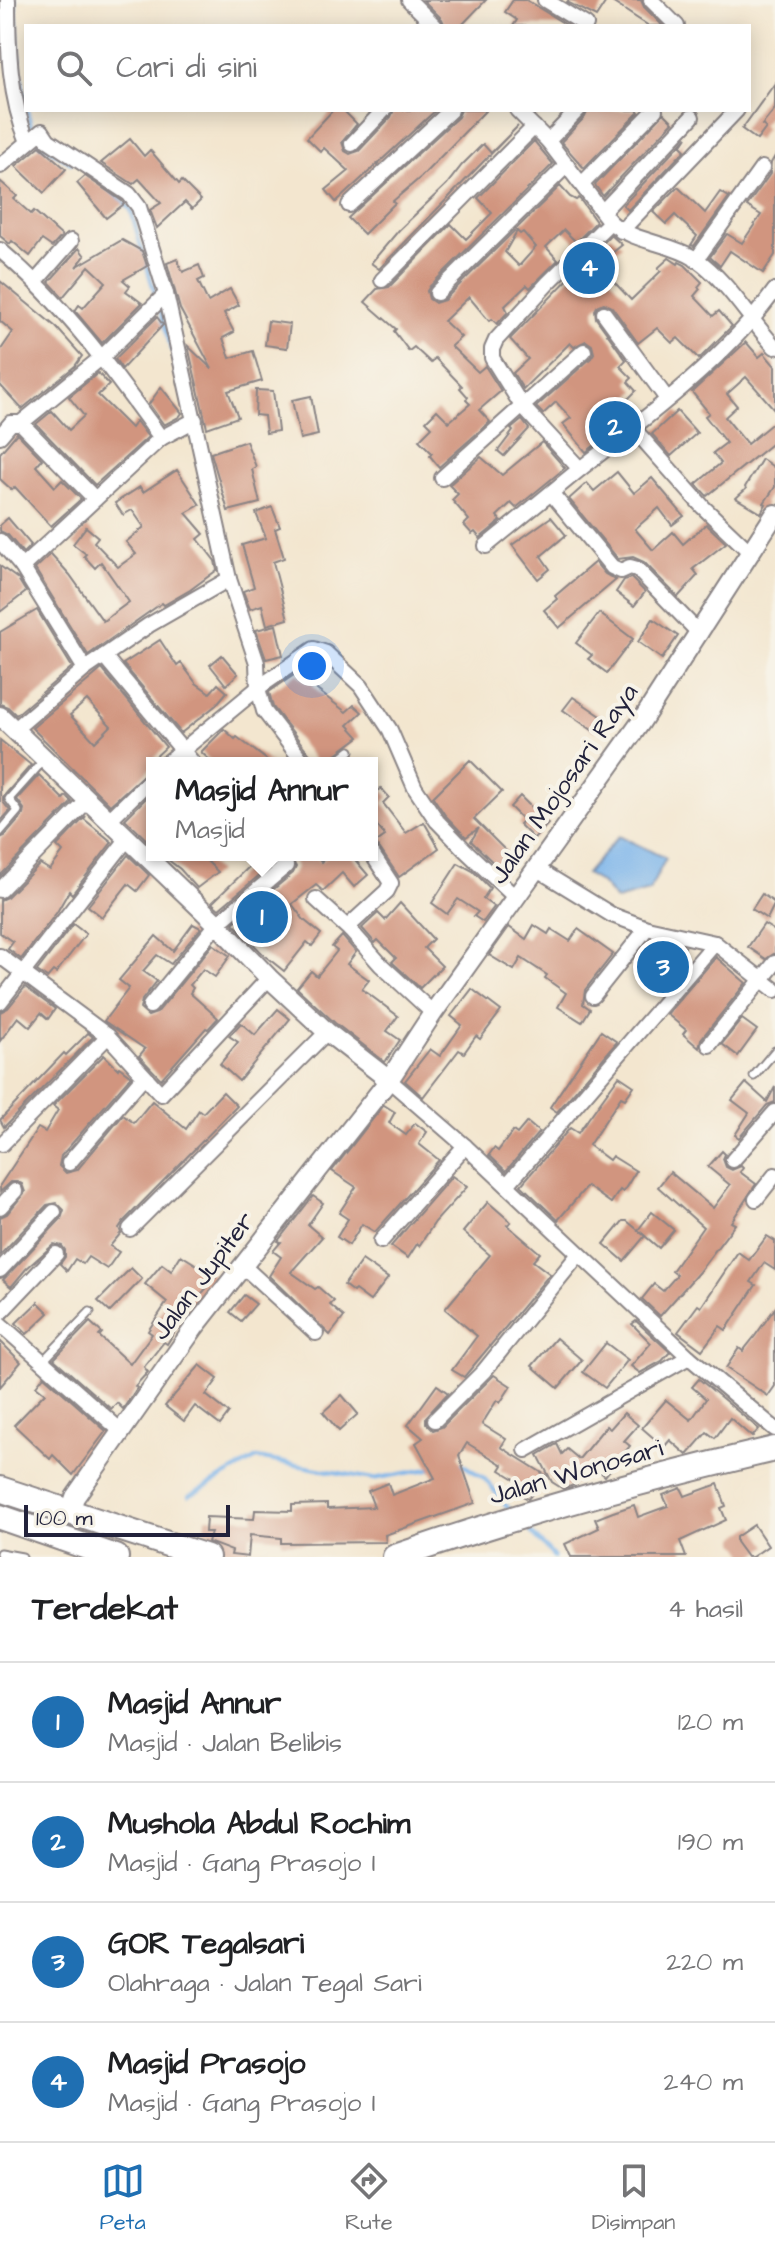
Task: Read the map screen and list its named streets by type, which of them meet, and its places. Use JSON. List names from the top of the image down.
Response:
{
  "streets": {
    "highway": ["Jalan Wonosari"],
    "street": ["Jalan Mojosari Raya", "Jalan Jupiter"]
  },
  "crossings": [
    ["Jalan Mojosari Raya", "Jalan Jupiter"]
  ],
  "scale_bar": "100 m",
  "page": {
    "search": "Cari di sini",
    "pins": [
      "4",
      "2",
      "1",
      "3"
    ],
    "popup": ["Masjid Annur", "Masjid"],
    "scale": "100 m",
    "heading": ["Terdekat", "4 hasil"],
    "list": [
      {
        "mark": "1",
        "name": "Masjid Annur",
        "note": "Masjid · Jalan Belibis",
        "value": "120 m"
      },
      {
        "mark": "2",
        "name": "Mushola Abdul Rochim",
        "note": "Masjid · Gang Prasojo I",
        "value": "190 m"
      },
      {
        "mark": "3",
        "name": "GOR Tegalsari",
        "note": "Olahraga · Jalan Tegal Sari",
        "value": "220 m"
      },
      {
        "mark": "4",
        "name": "Masjid Prasojo",
        "note": "Masjid · Gang Prasojo I",
        "value": "240 m"
      }
    ],
    "nav": ["Peta", "Rute", "Disimpan"]
  }
}
